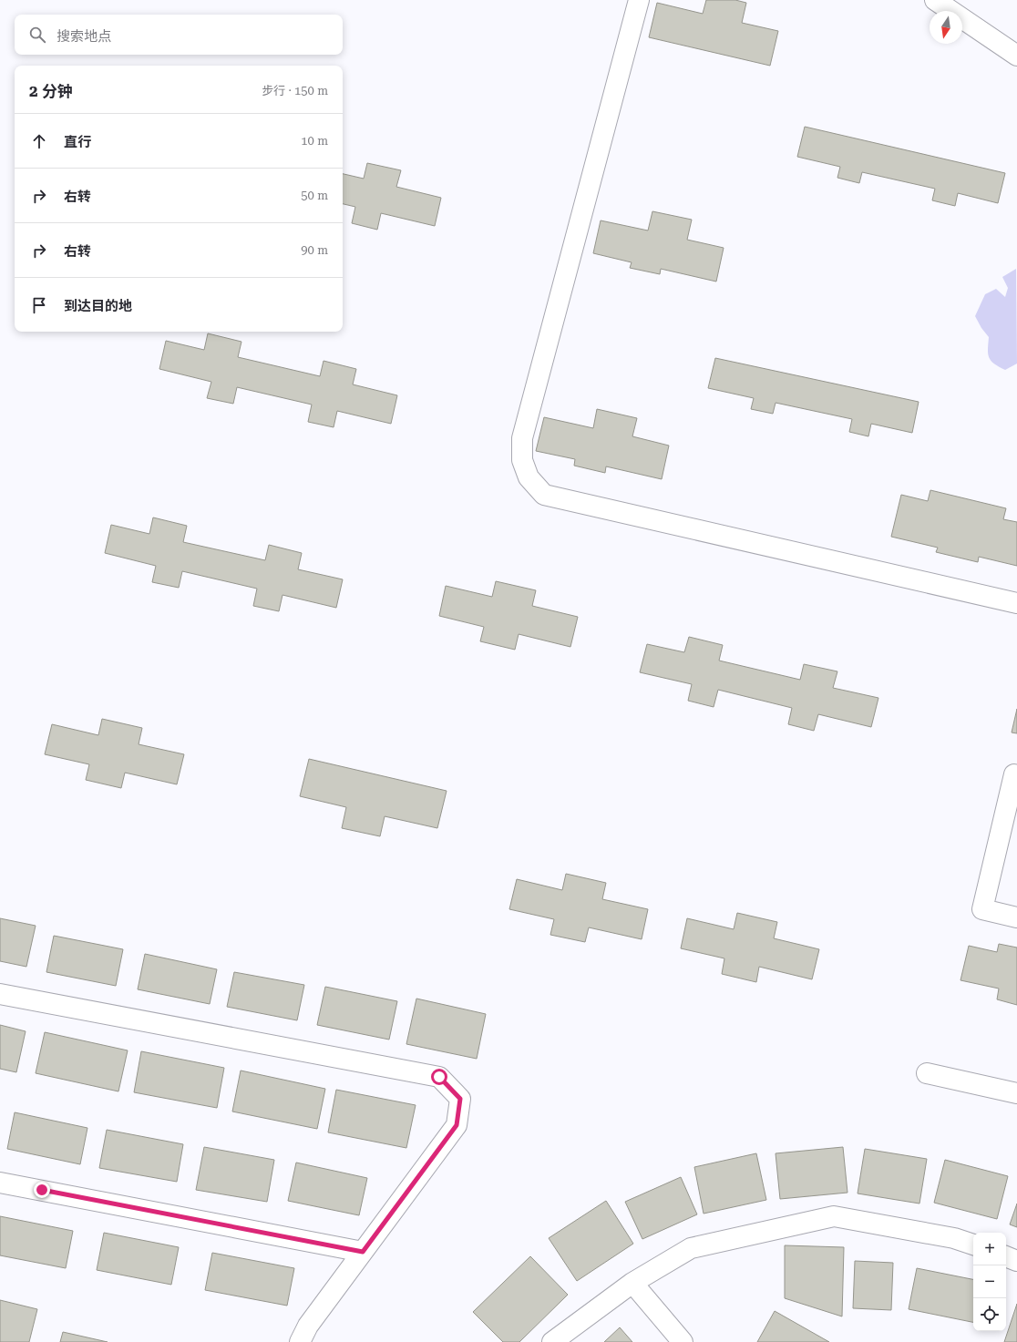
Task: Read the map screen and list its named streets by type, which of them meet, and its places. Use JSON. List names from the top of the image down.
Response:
{
  "north": "bottom",
  "page": {
    "search": "搜索地点",
    "heading": ["2 分钟", "步行 · 150 m"],
    "list": [
      ["直行", "10 m"],
      ["右转", "50 m"],
      ["右转", "90 m"],
      "到达目的地"
    ],
    "map_buttons": ["+", "−"]
  }
}
